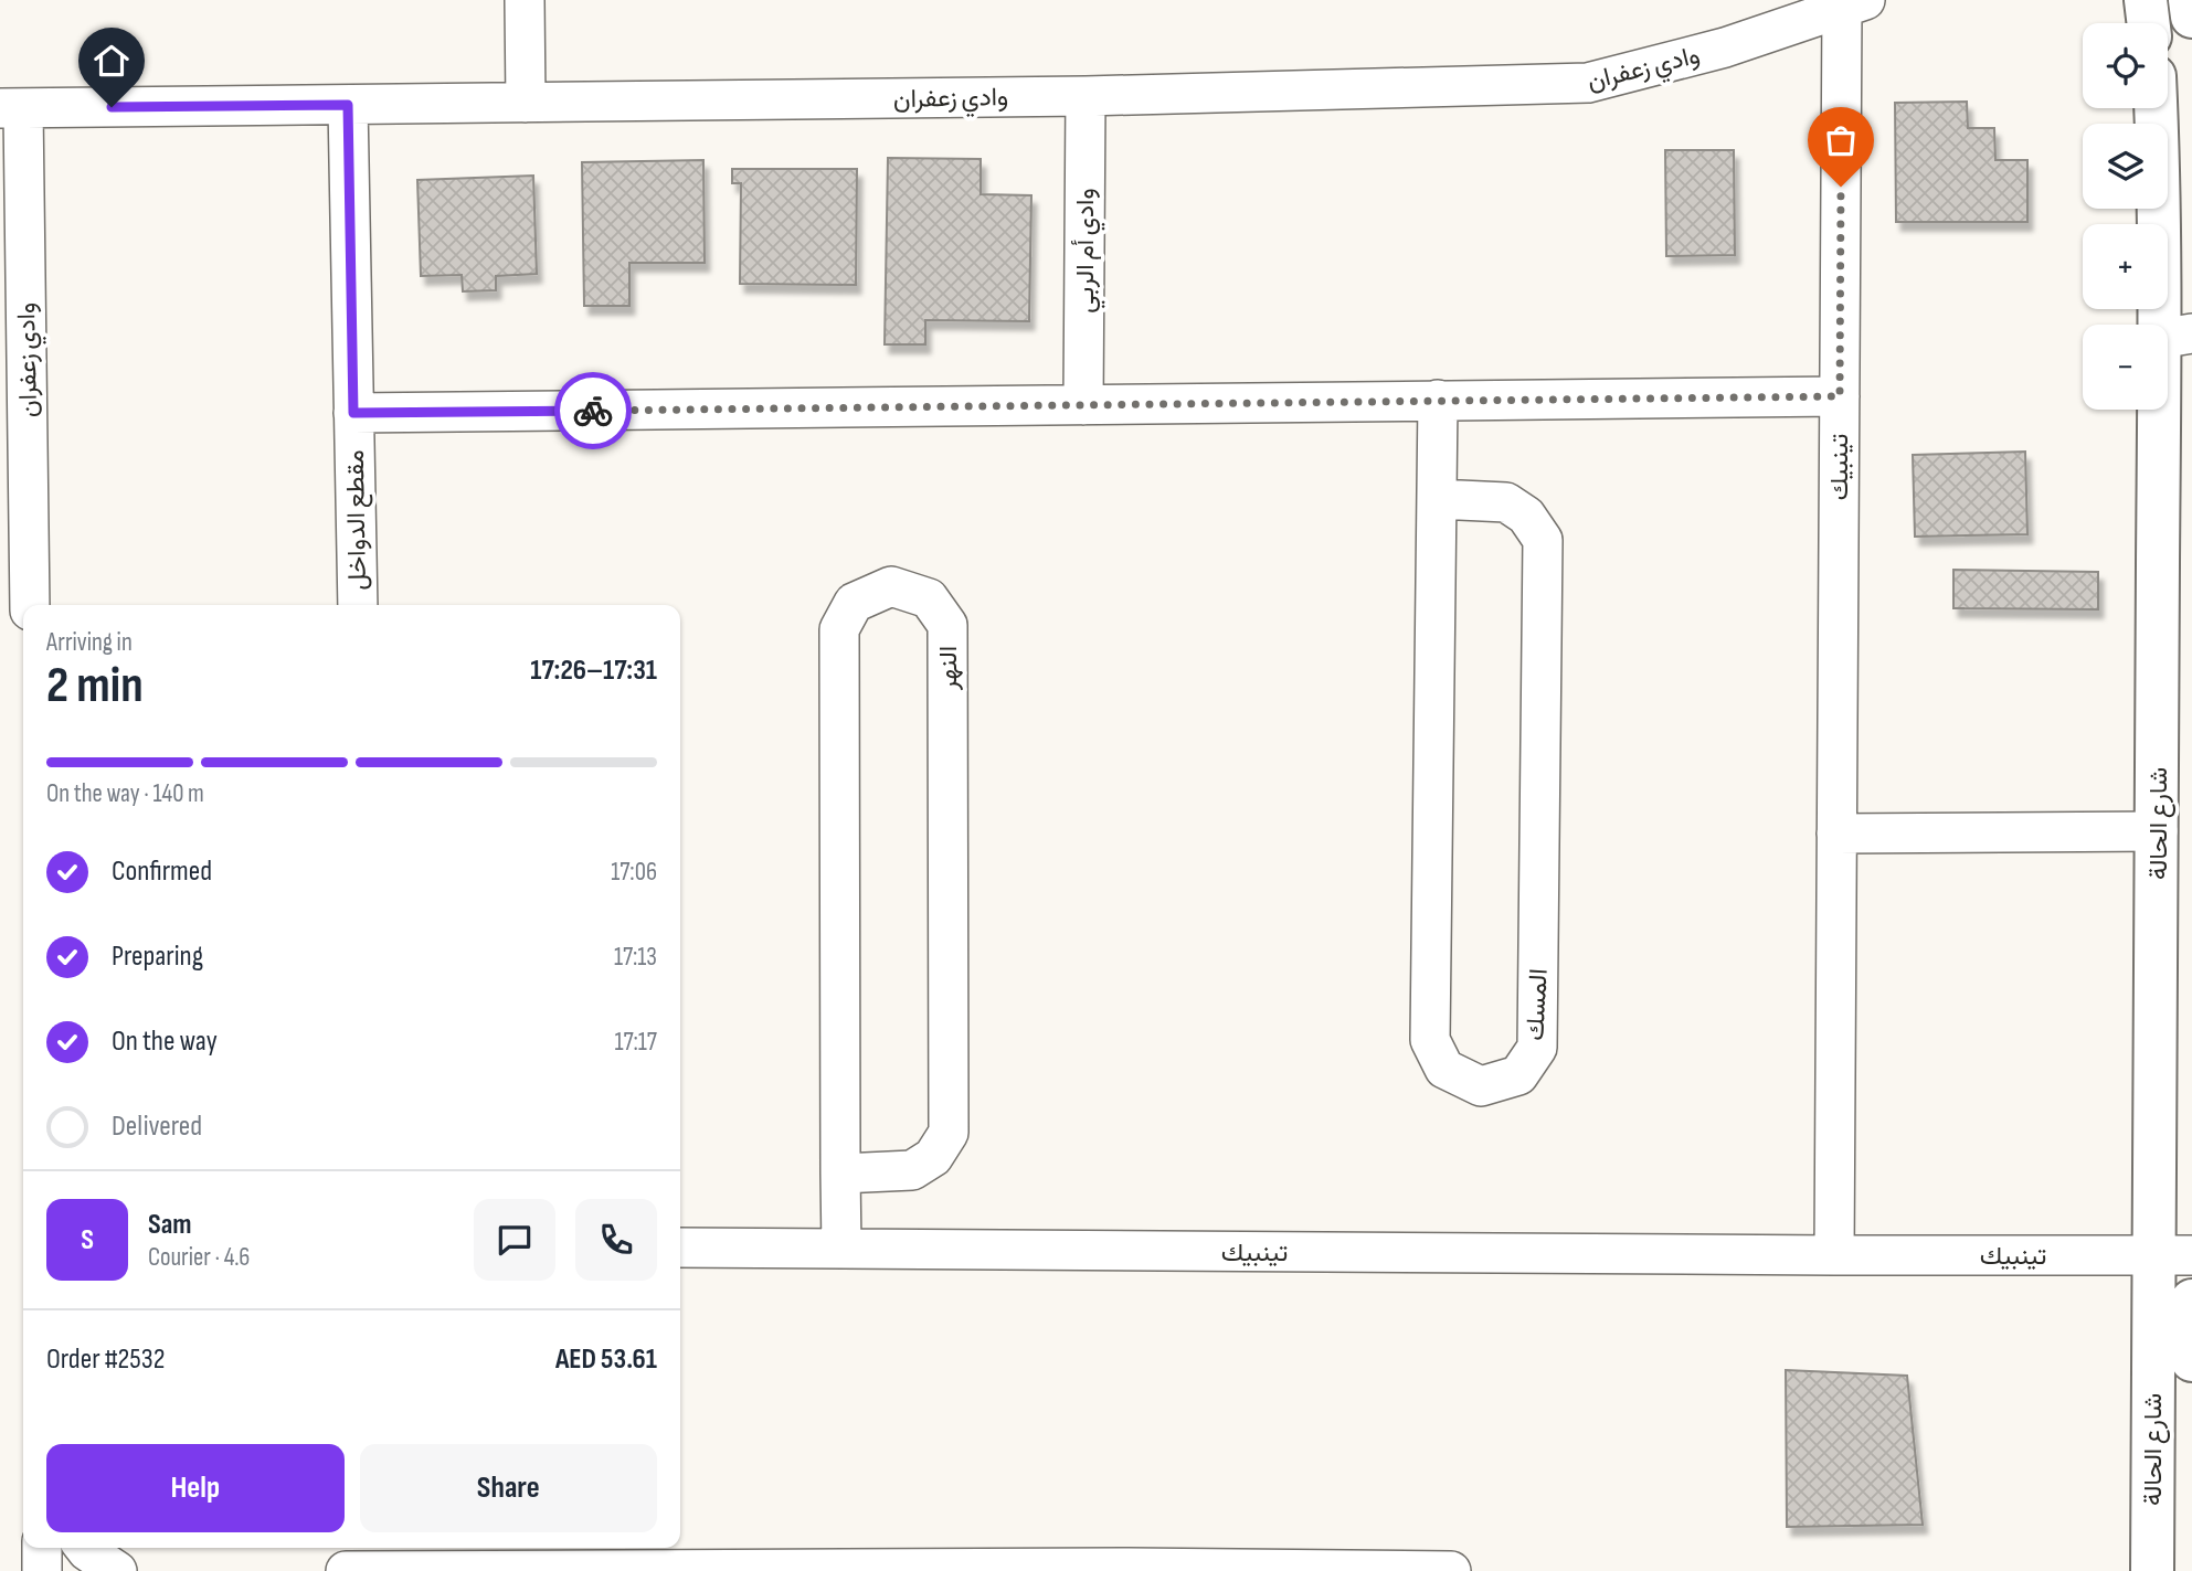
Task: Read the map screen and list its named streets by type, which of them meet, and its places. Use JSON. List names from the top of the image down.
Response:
{
  "streets": {
    "main road": ["شارع الحالة"],
    "street": [
      "وادي زعفران",
      "وادي أم الربي",
      "تينبيك",
      "مقطع الدواخل",
      "النهر",
      "المسك"
    ]
  },
  "crossings": [
    ["وادي زعفران", "وادي أم الربي"],
    ["وادي زعفران", "تينبيك"],
    ["وادي زعفران", "مقطع الدواخل"],
    ["تينبيك", "النهر"],
    ["تينبيك", "شارع الحالة"]
  ],
  "page": {
    "map_buttons": ["+", "−"],
    "heading": ["2 min", "Arriving in", "17:26–17:31"],
    "panel": [
      "Sam",
      "Courier · 4.6",
      "Order #2532",
      "AED 53.61"
    ],
    "bar": "On the way · 140 m",
    "list": [
      ["Confirmed", "17:06"],
      ["Preparing", "17:13"],
      ["On the way", "17:17"],
      "Delivered"
    ],
    "round": "S",
    "buttons": ["Help", "Share"]
  }
}
